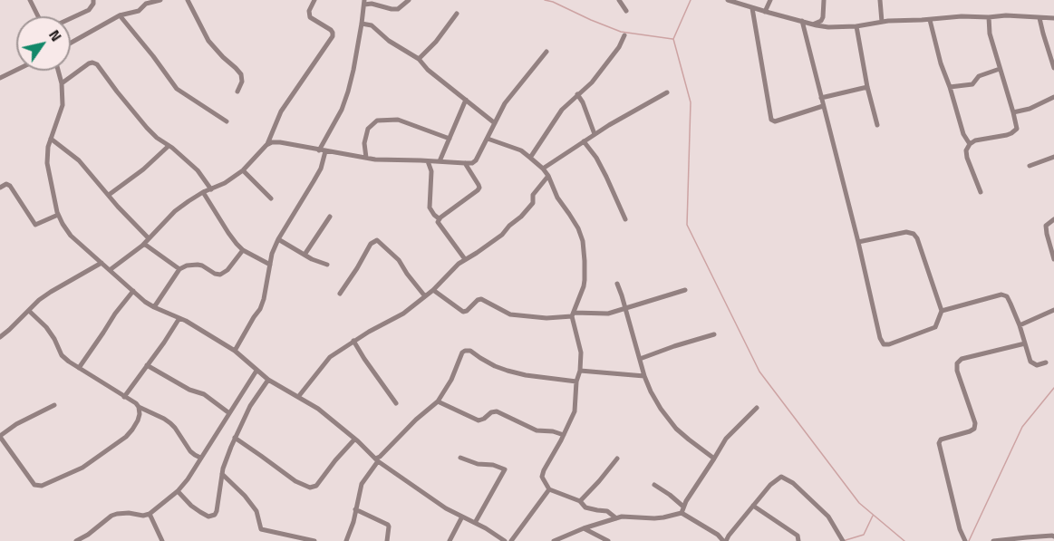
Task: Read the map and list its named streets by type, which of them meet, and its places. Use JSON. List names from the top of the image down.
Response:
{
  "north": "top right"
}
